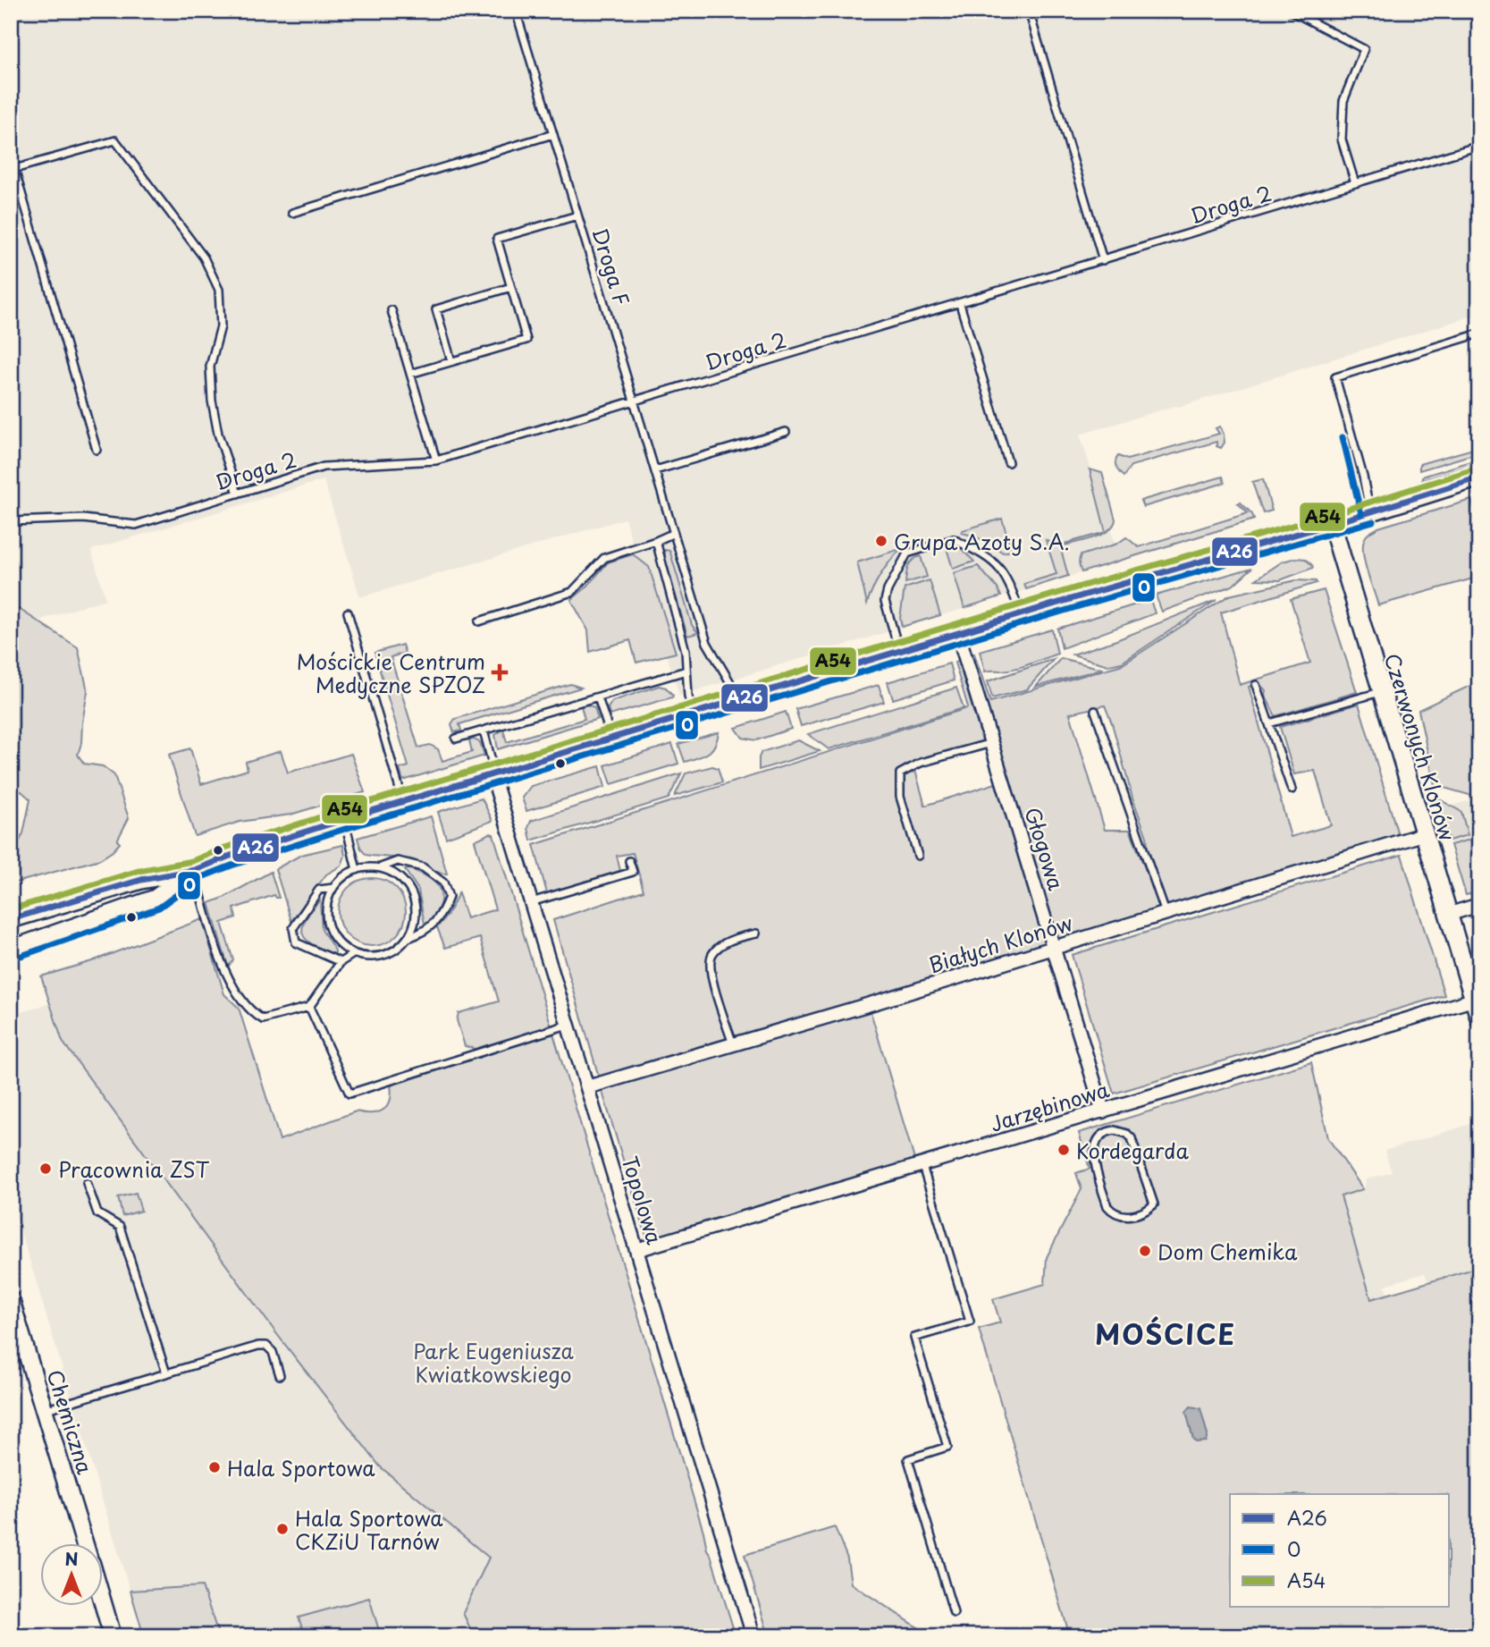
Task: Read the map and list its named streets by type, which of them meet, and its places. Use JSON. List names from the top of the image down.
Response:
{
  "streets": {
    "main road": ["Czerwonych Klonów"],
    "street": [
      "Głogowa",
      "Białych Klonów",
      "Jarzębinowa",
      "Topolowa",
      "Chemiczna"
    ],
    "lane": ["Droga 2", "Droga F"]
  },
  "crossings": [
    ["Droga 2", "Droga F"],
    ["Czerwonych Klonów", "Białych Klonów"],
    ["Czerwonych Klonów", "Jarzębinowa"],
    ["Głogowa", "Białych Klonów"],
    ["Głogowa", "Jarzębinowa"],
    ["Białych Klonów", "Topolowa"],
    ["Jarzębinowa", "Topolowa"]
  ],
  "districts": ["MOŚCICE"],
  "parks": ["Park Eugeniusza Kwiatkowskiego"],
  "places": {
    "other": [
      "Grupa Azoty S.A.",
      "Kordegarda",
      "Pracownia ZST",
      "Dom Chemika",
      "Hala Sportowa",
      "Hala Sportowa CKZiU Tarnów"
    ],
    "health": ["Mościckie Centrum Medyczne SPZOZ"]
  },
  "lines": ["transit line 0", "transit line A54", "transit line A26"],
  "legend": ["A26", "0", "A54"],
  "north": "top"
}
